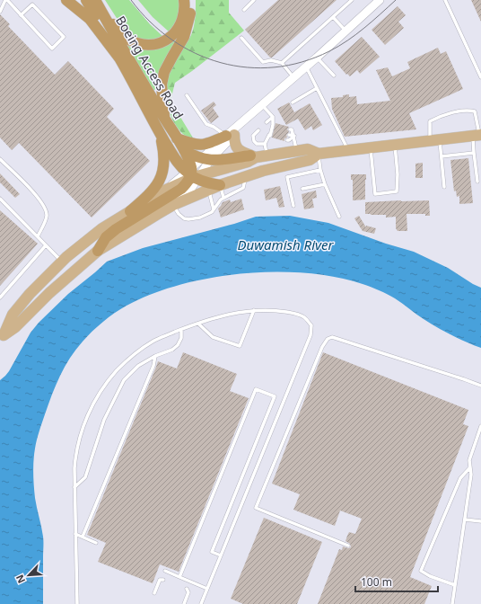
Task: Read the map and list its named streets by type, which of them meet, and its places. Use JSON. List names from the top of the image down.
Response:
{
  "streets": {
    "highway": ["Boeing Access Road"]
  },
  "water": ["Duwamish River"],
  "scale_bar": "100 m",
  "north": "bottom left"
}
